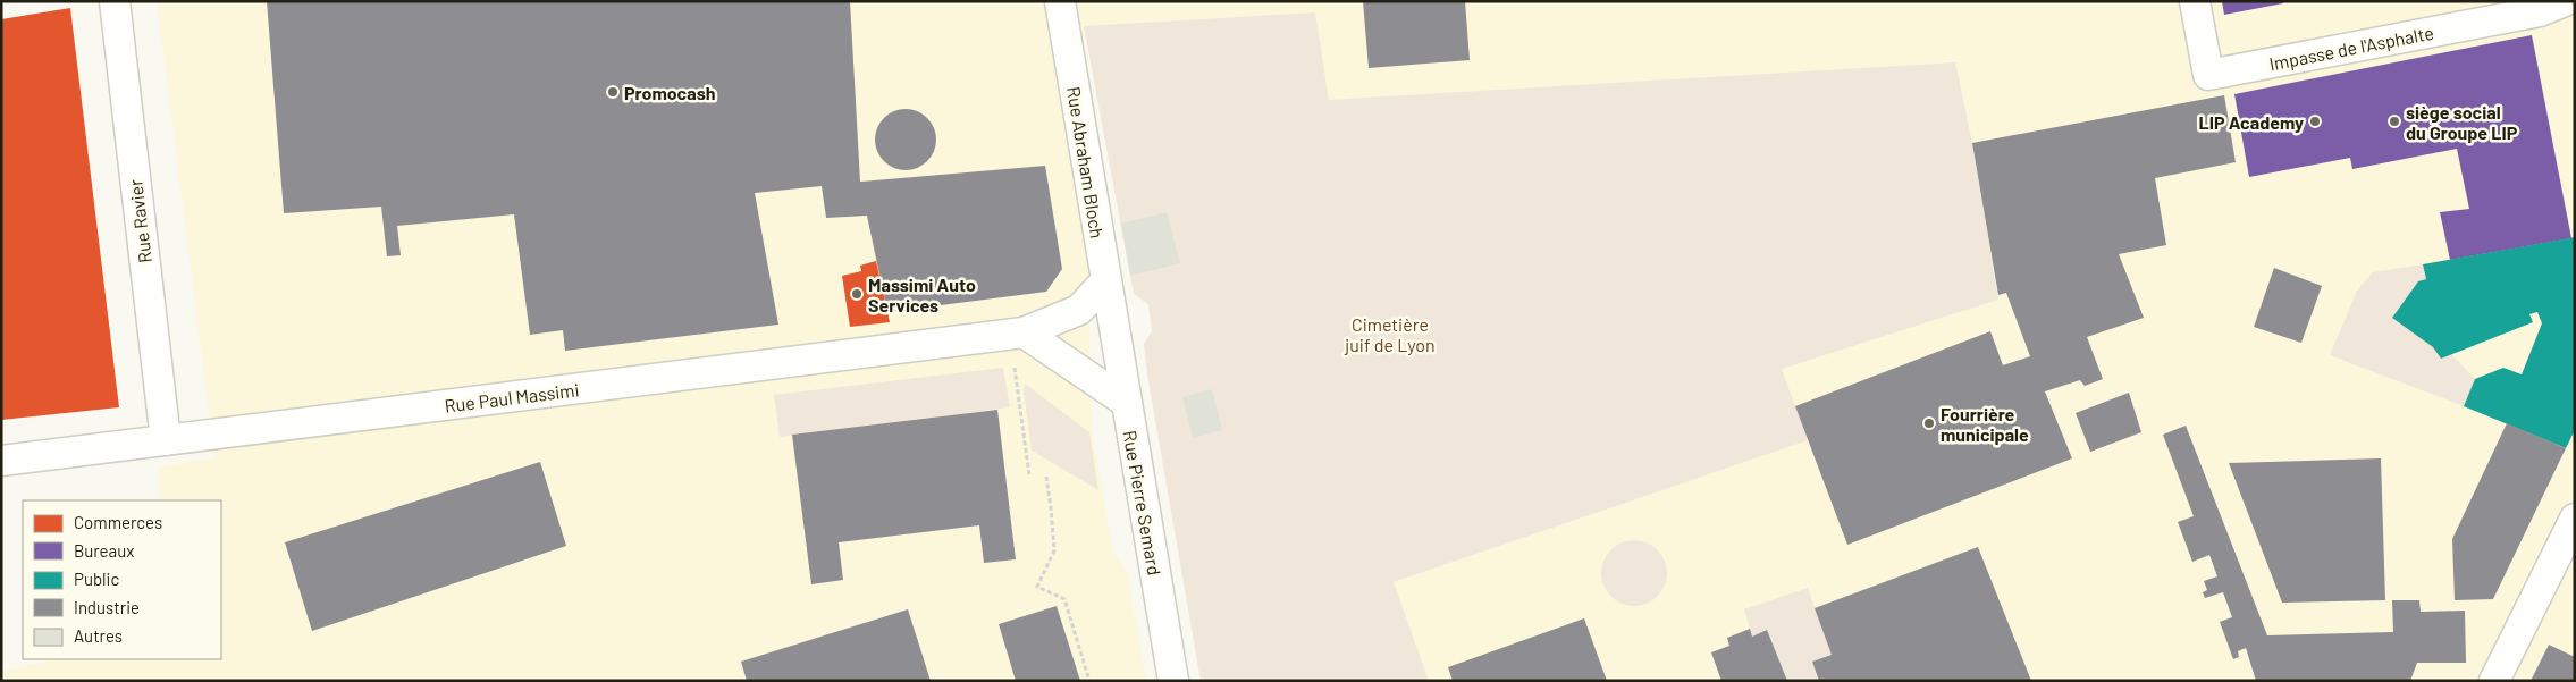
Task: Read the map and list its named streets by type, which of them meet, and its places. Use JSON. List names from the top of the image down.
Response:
{
  "streets": {
    "street": [
      "Impasse de l'Asphalte",
      "Rue Abraham Bloch",
      "Rue Ravier",
      "Rue Paul Massimi",
      "Rue Pierre Semard"
    ]
  },
  "crossings": [
    ["Rue Abraham Bloch", "Rue Paul Massimi"],
    ["Rue Abraham Bloch", "Rue Pierre Semard"],
    ["Rue Ravier", "Rue Paul Massimi"]
  ],
  "parks": ["Cimetière juif de Lyon"],
  "places": [
    "Promocash",
    "LIP Academy",
    "siège social du Groupe LIP",
    "Massimi Auto Services",
    "Fourrière municipale"
  ],
  "legend": [
    "Commerces",
    "Bureaux",
    "Public",
    "Industrie",
    "Autres"
  ]
}
